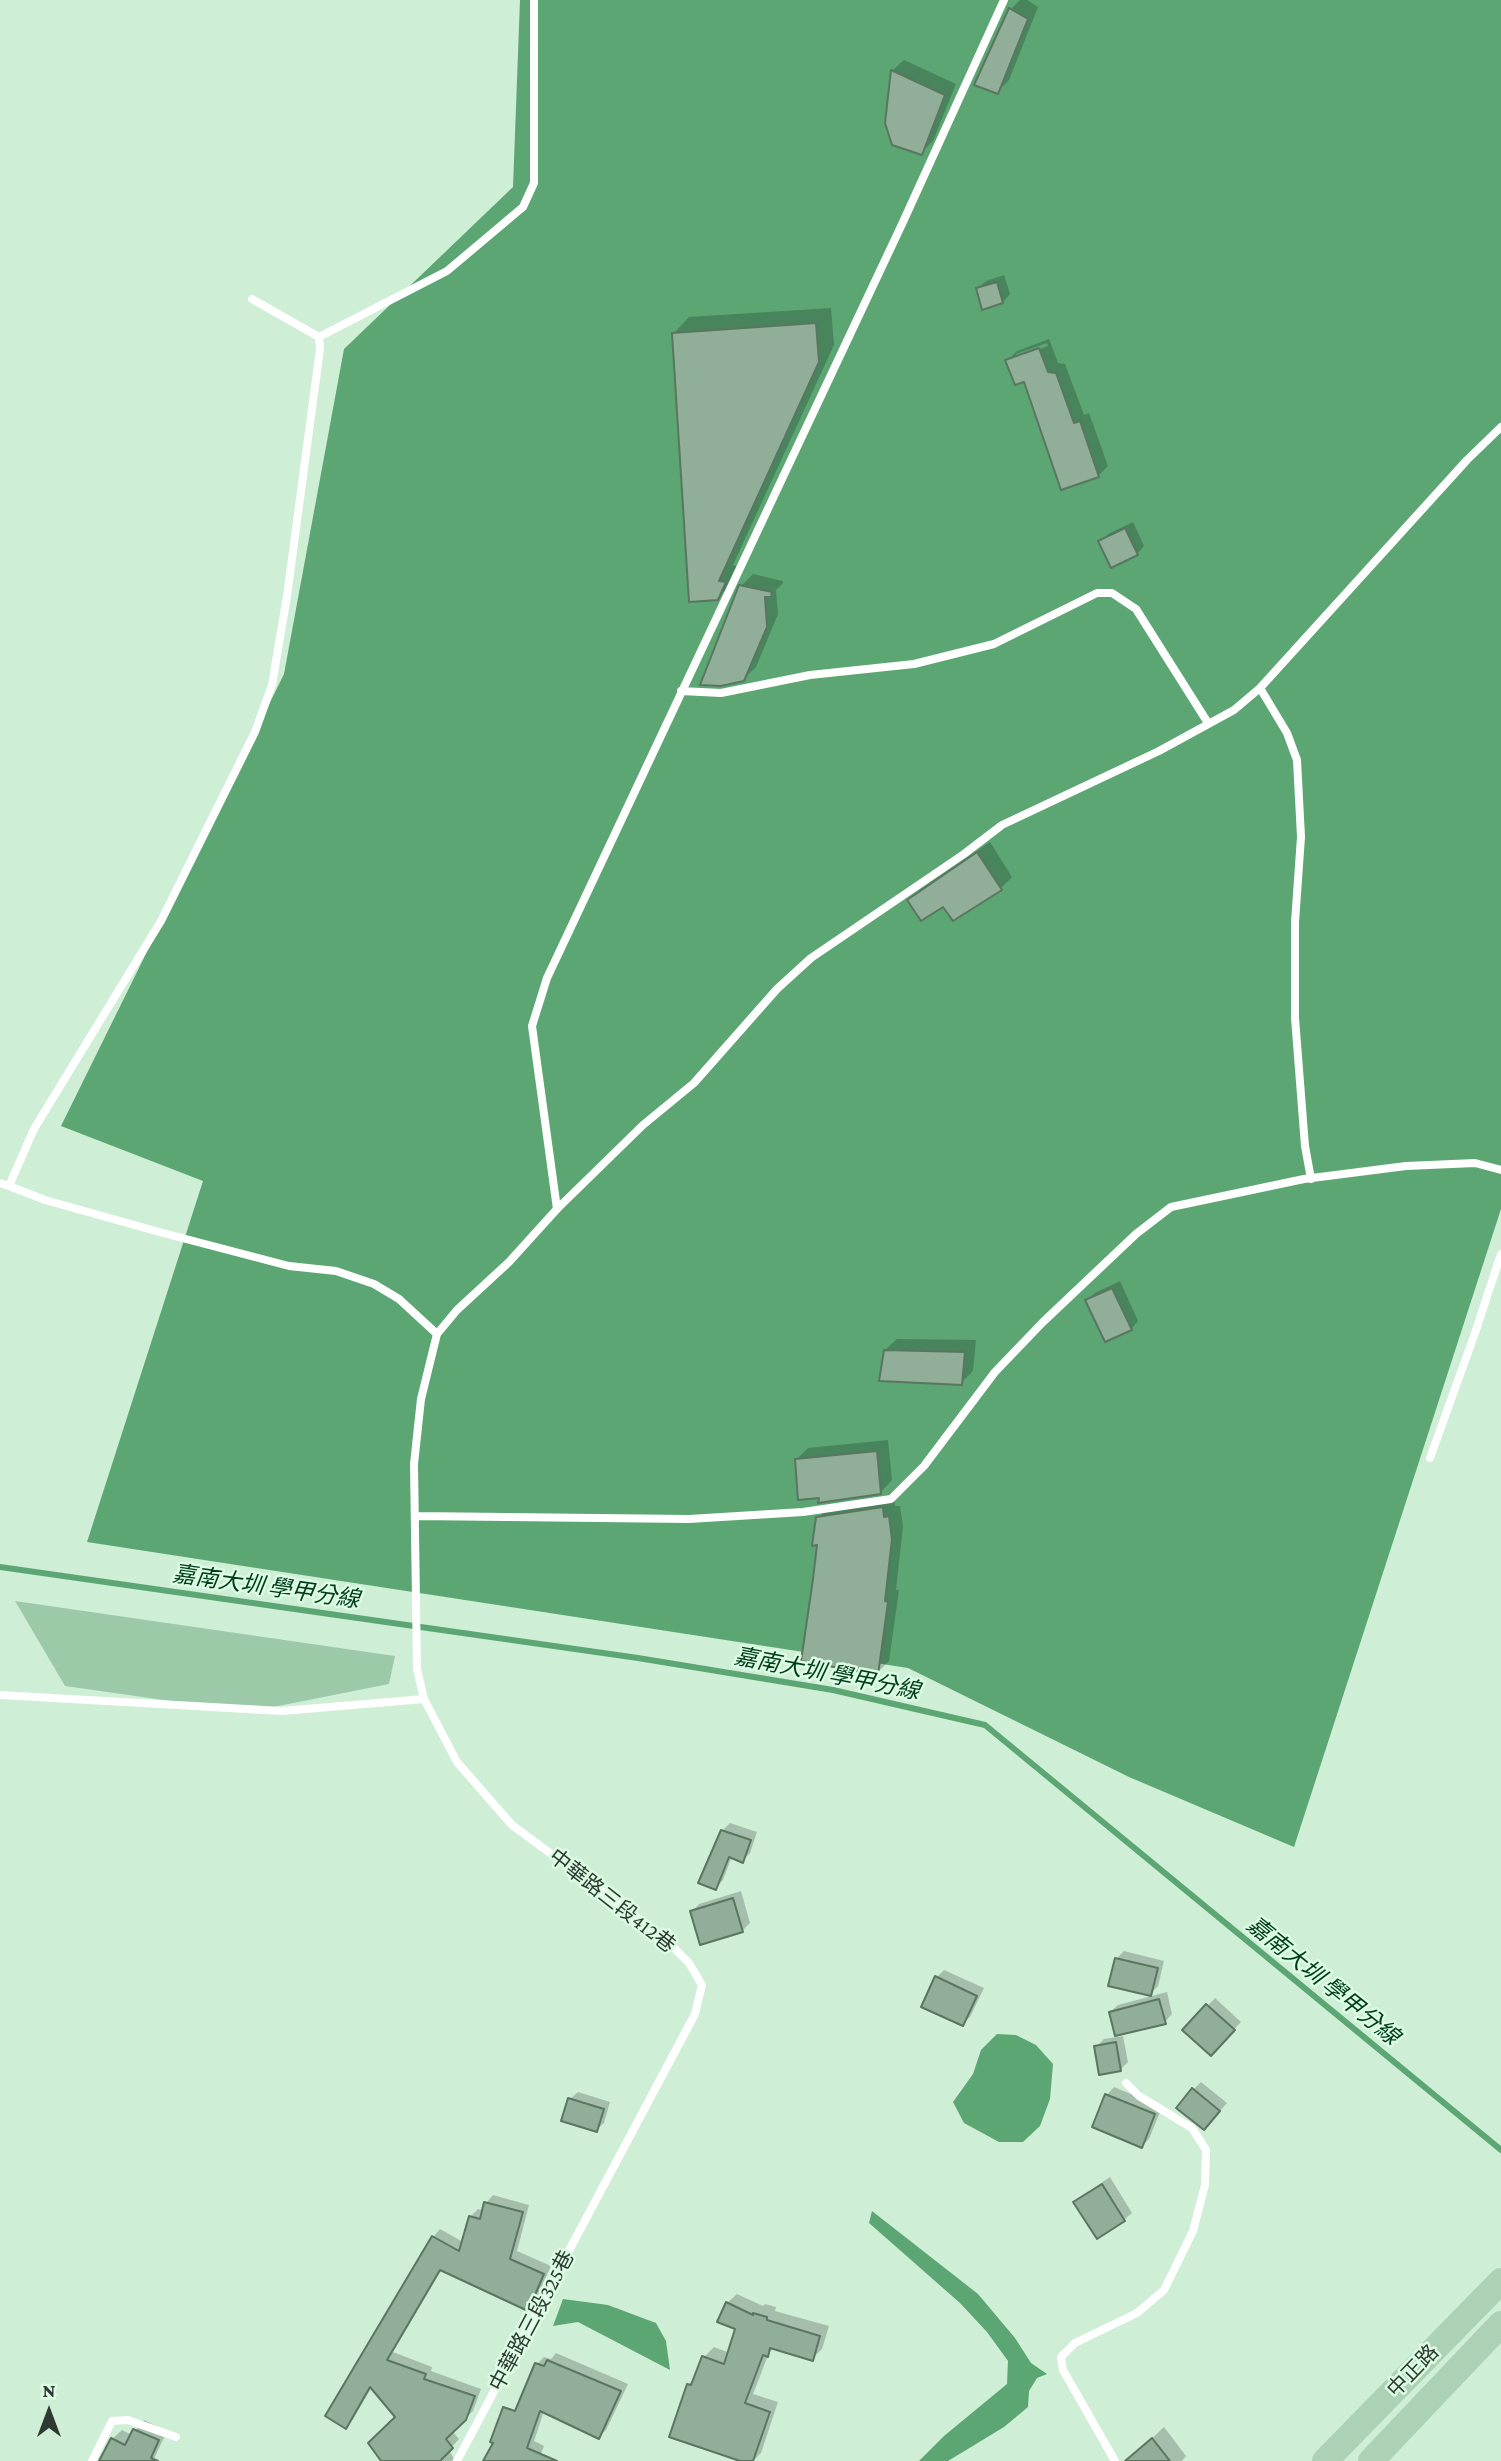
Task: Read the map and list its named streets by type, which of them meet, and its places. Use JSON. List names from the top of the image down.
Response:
{
  "streets": {
    "main road": ["中正路"],
    "lane": ["中華路三段412巷", "中華路三段325巷"]
  },
  "crossings": [
    ["中華路三段412巷", "中華路三段325巷"]
  ],
  "water": ["嘉南大圳 學甲分線"],
  "north": "top"
}
